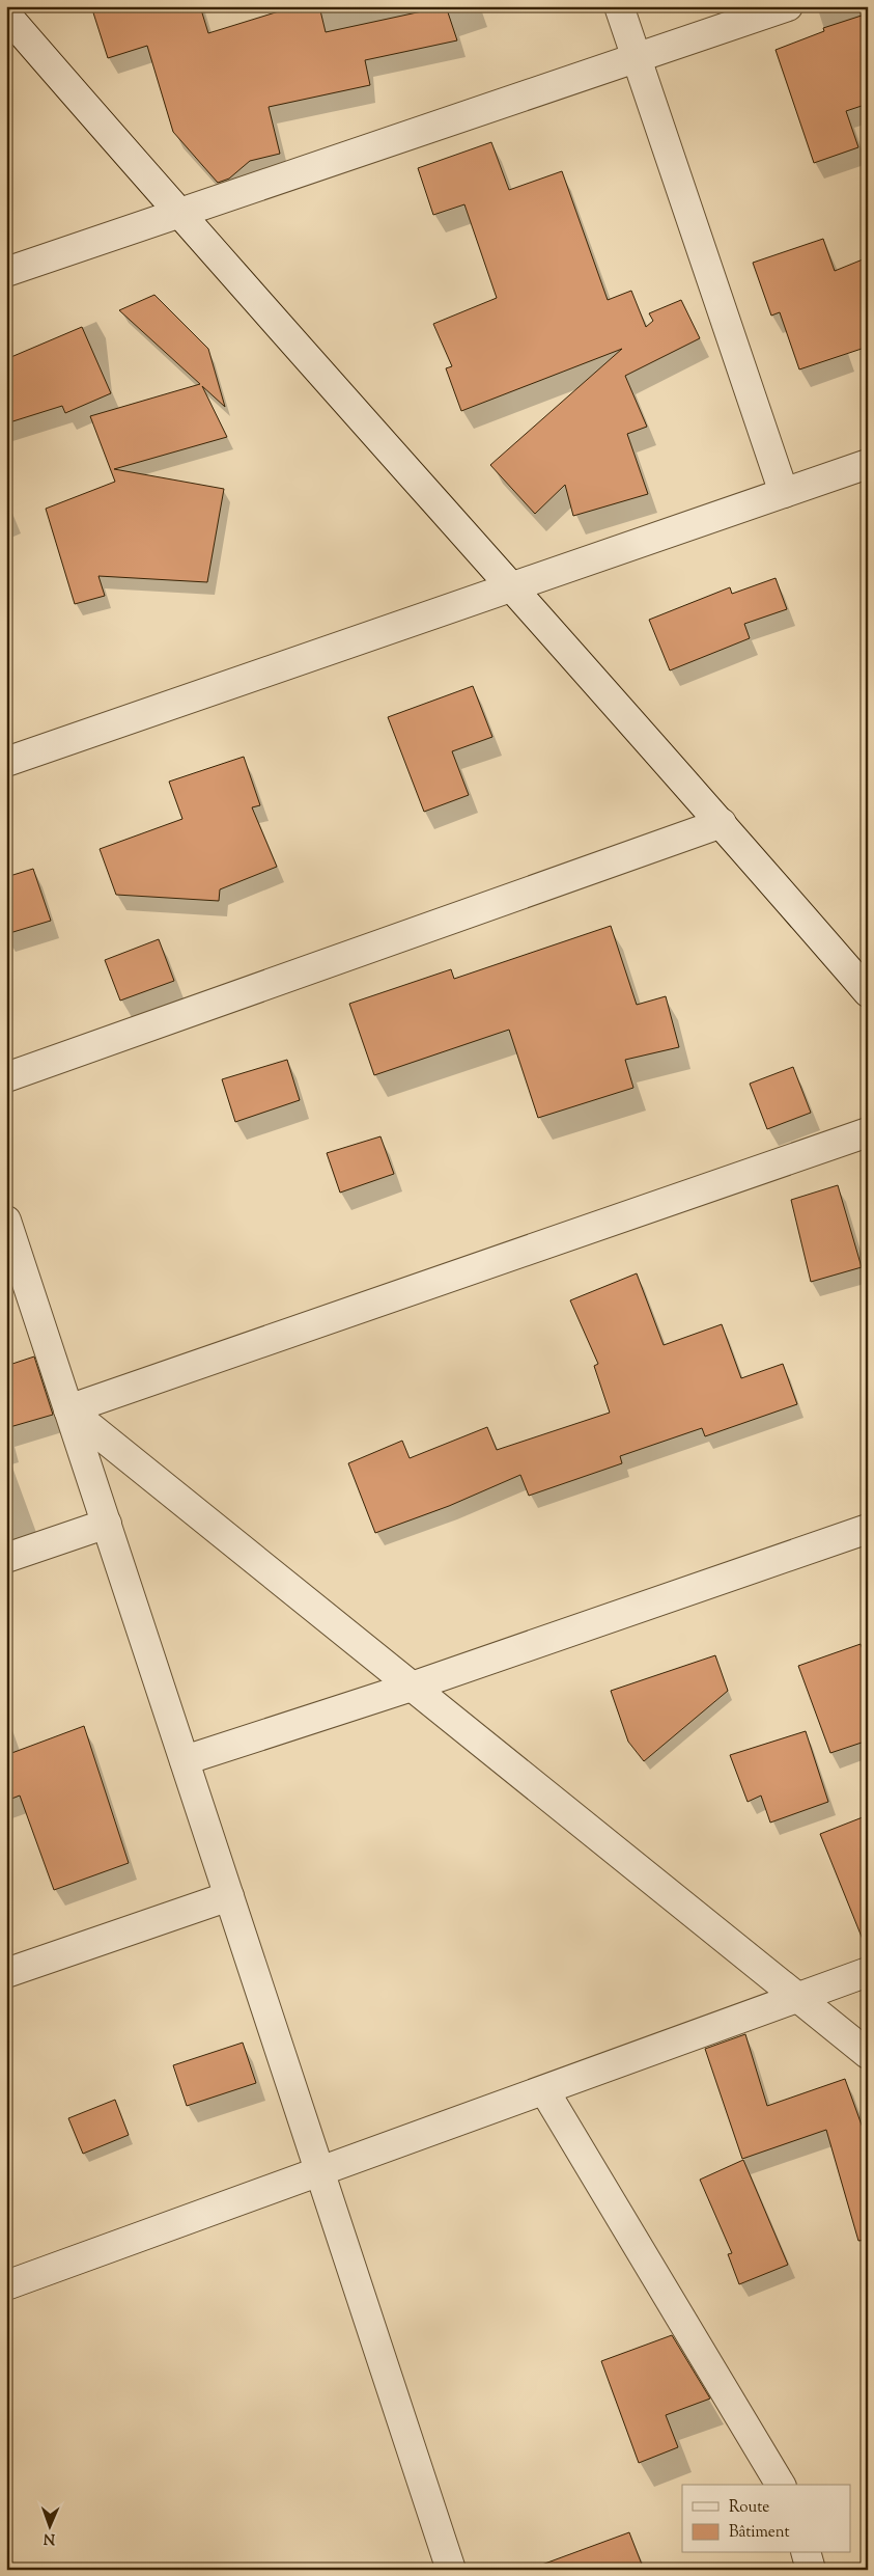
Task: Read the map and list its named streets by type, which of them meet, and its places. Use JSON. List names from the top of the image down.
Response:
{
  "legend": ["Route", "Bâtiment"],
  "north": "bottom"
}
